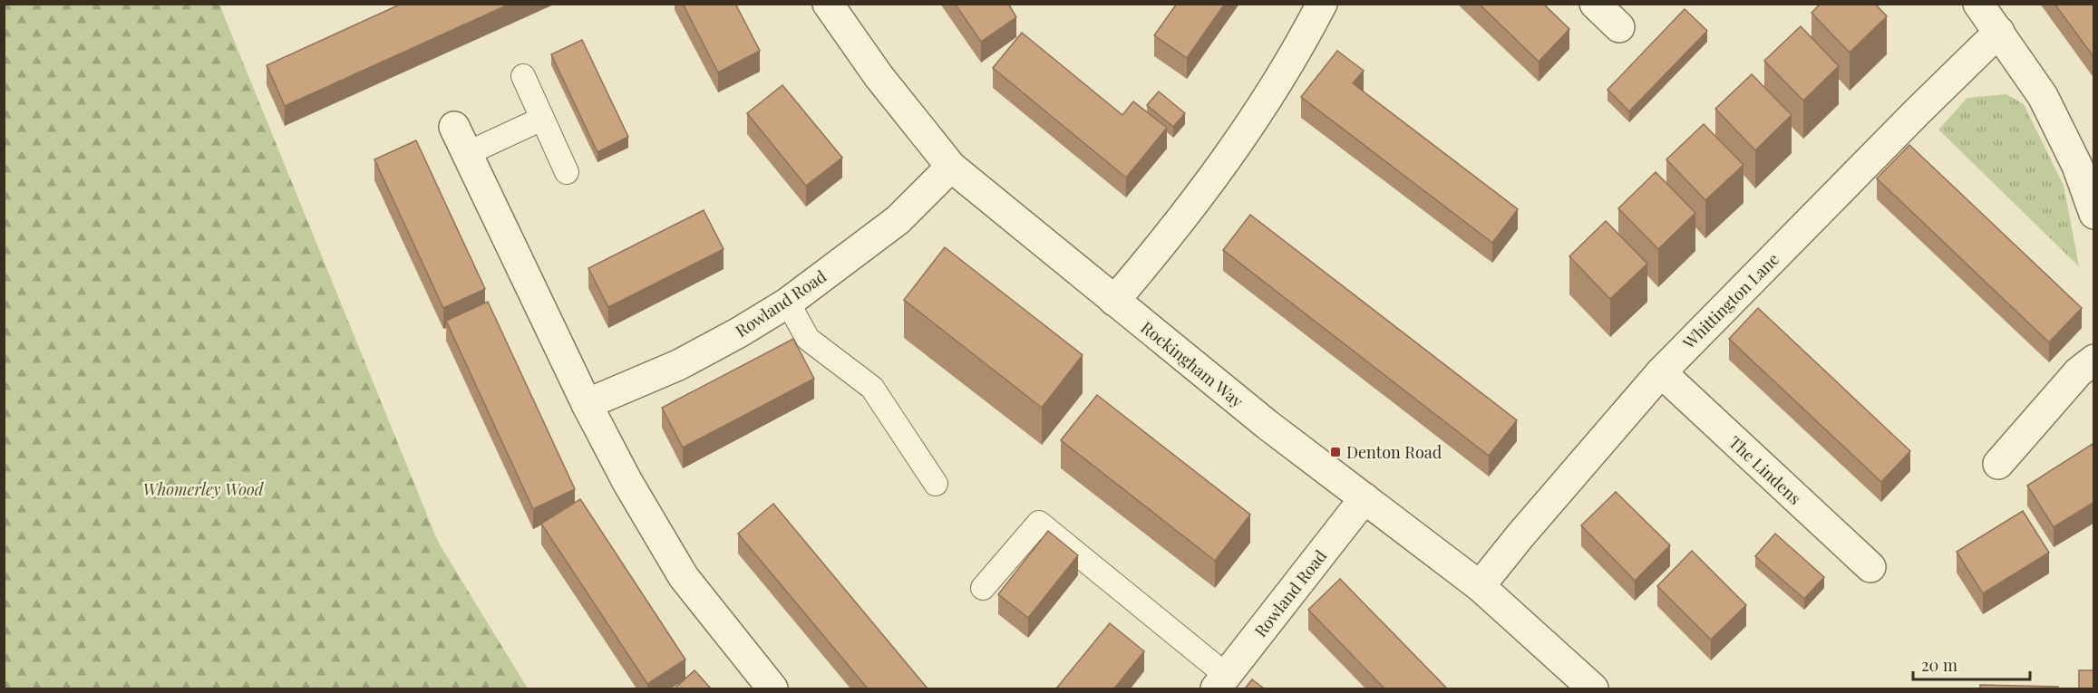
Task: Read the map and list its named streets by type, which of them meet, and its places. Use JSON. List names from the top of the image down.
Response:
{
  "streets": {
    "street": [
      "Whittington Lane",
      "Rowland Road",
      "Rockingham Way",
      "The Lindens"
    ]
  },
  "crossings": [
    ["Whittington Lane", "Rockingham Way"],
    ["Whittington Lane", "The Lindens"],
    ["Rowland Road", "Rockingham Way"]
  ],
  "parks": ["Whomerley Wood"],
  "places": {
    "transit": ["Denton Road"]
  },
  "scale_bar": "20 m"
}
